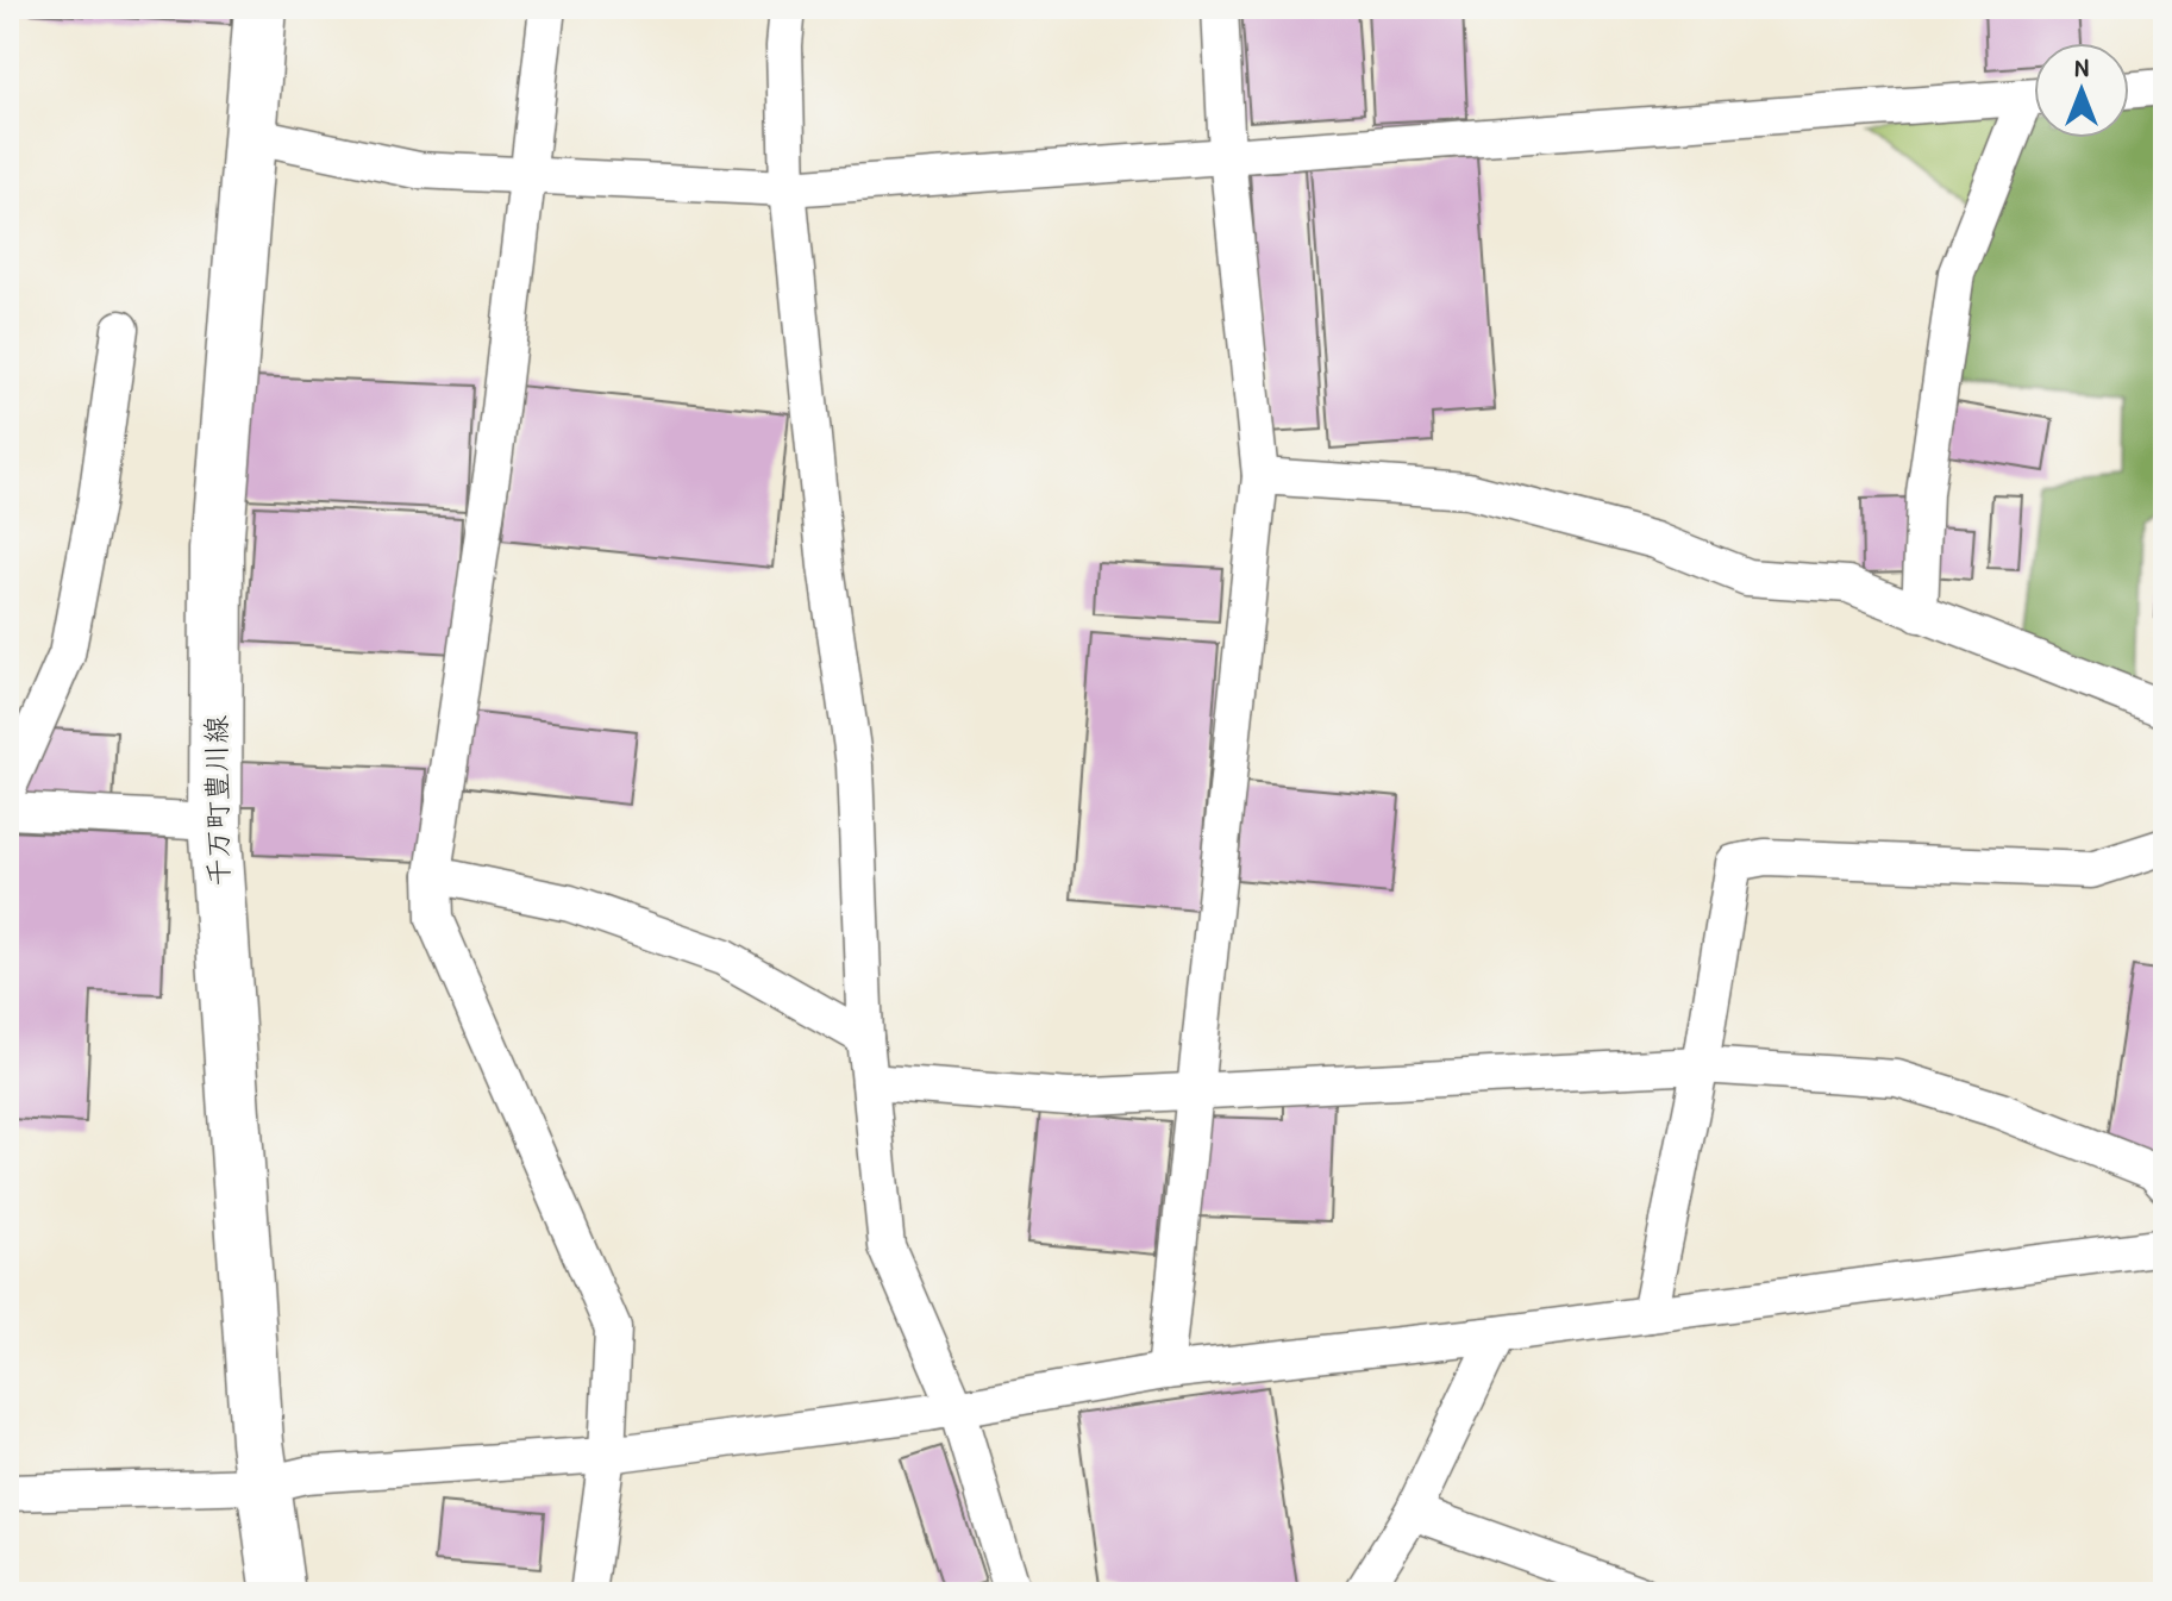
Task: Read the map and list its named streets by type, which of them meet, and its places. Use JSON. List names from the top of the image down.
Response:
{
  "streets": {
    "main road": ["千万町豊川線"]
  },
  "north": "top"
}
